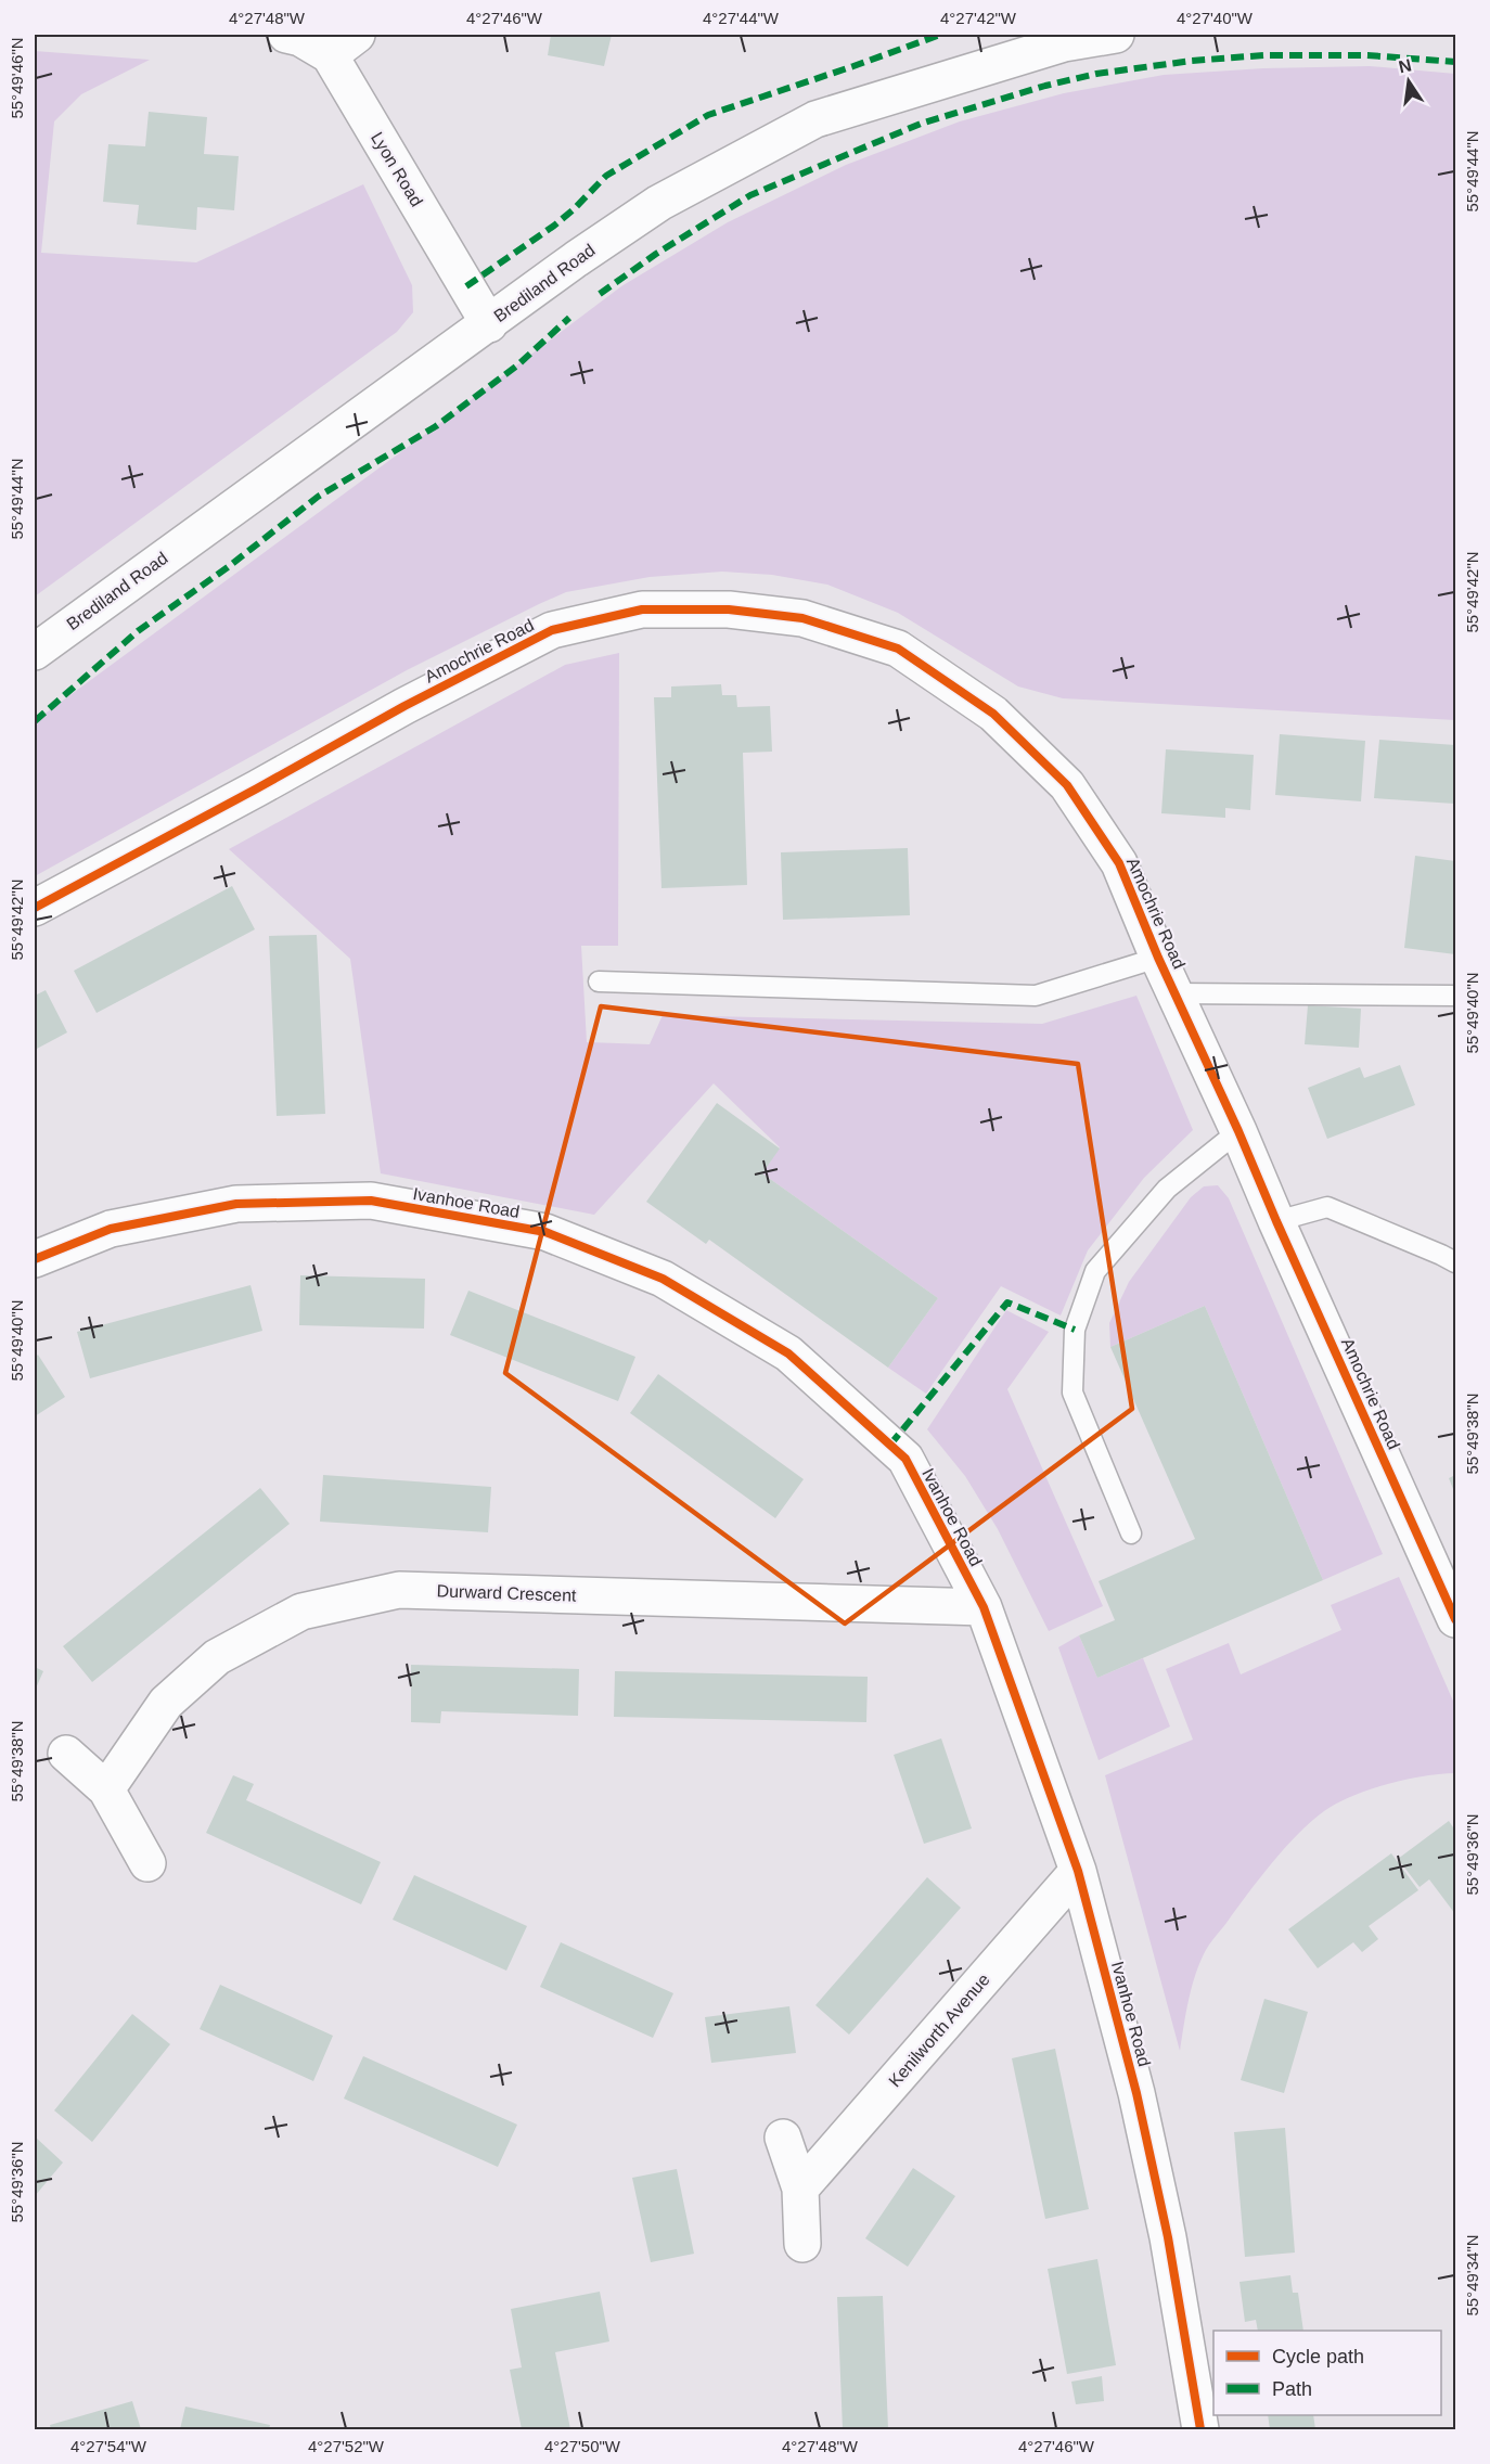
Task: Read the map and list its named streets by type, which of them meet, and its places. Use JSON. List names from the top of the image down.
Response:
{
  "streets": {
    "street": [
      "Lyon Road",
      "Brediland Road",
      "Amochrie Road",
      "Ivanhoe Road",
      "Durward Crescent",
      "Kenilworth Avenue"
    ]
  },
  "crossings": [
    ["Lyon Road", "Brediland Road"],
    ["Ivanhoe Road", "Durward Crescent"],
    ["Ivanhoe Road", "Kenilworth Avenue"]
  ],
  "legend": ["Cycle path", "Path"],
  "north": "top",
  "coordinates": [
    "4°27'48\"W",
    "4°27'46\"W",
    "4°27'44\"W",
    "4°27'42\"W",
    "4°27'40\"W",
    "55°49'46\"N",
    "55°49'44\"N",
    "55°49'42\"N",
    "55°49'40\"N",
    "55°49'38\"N",
    "55°49'36\"N",
    "55°49'34\"N",
    "4°27'54\"W",
    "4°27'52\"W",
    "4°27'50\"W"
  ]
}
